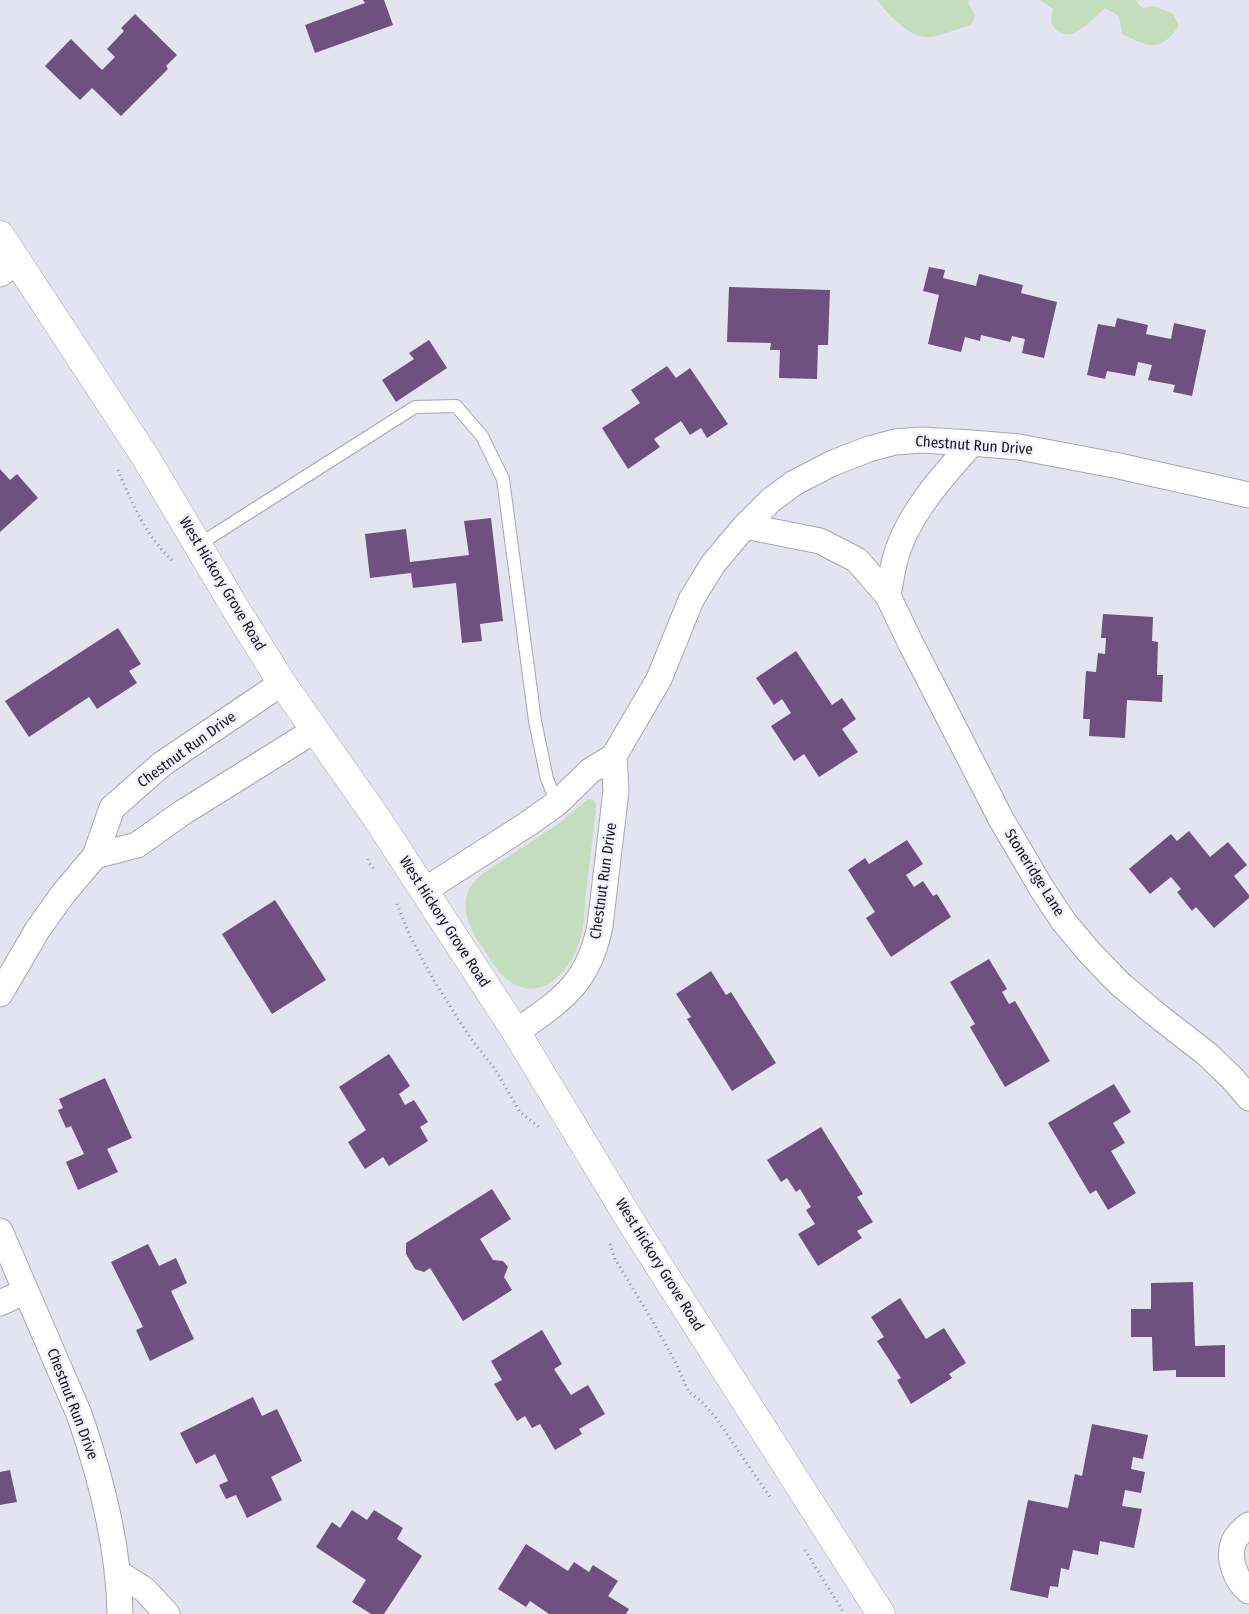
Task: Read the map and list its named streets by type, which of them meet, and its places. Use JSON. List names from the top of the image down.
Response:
{
  "streets": {
    "street": ["Chestnut Run Drive", "West Hickory Grove Road", "Stoneridge Lane"]
  },
  "crossings": [
    ["Chestnut Run Drive", "West Hickory Grove Road"],
    ["Chestnut Run Drive", "Stoneridge Lane"]
  ]
}
